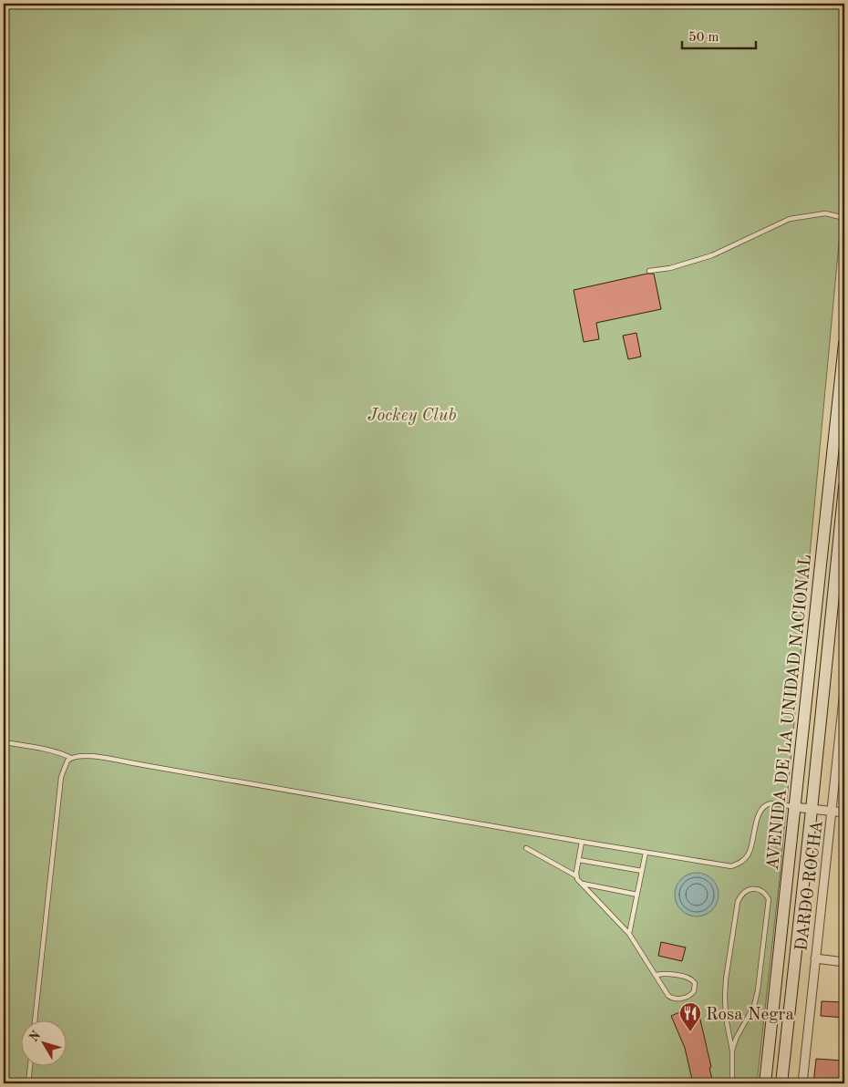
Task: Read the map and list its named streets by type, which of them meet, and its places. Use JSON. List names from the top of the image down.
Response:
{
  "streets": {
    "main road": ["AVENIDA DE LA UNIDAD NACIONAL"],
    "street": ["DARDO ROCHA"]
  },
  "parks": ["Jockey Club"],
  "places": {
    "restaurant": ["Rosa Negra"]
  },
  "scale_bar": "50 m",
  "north": "top left"
}
